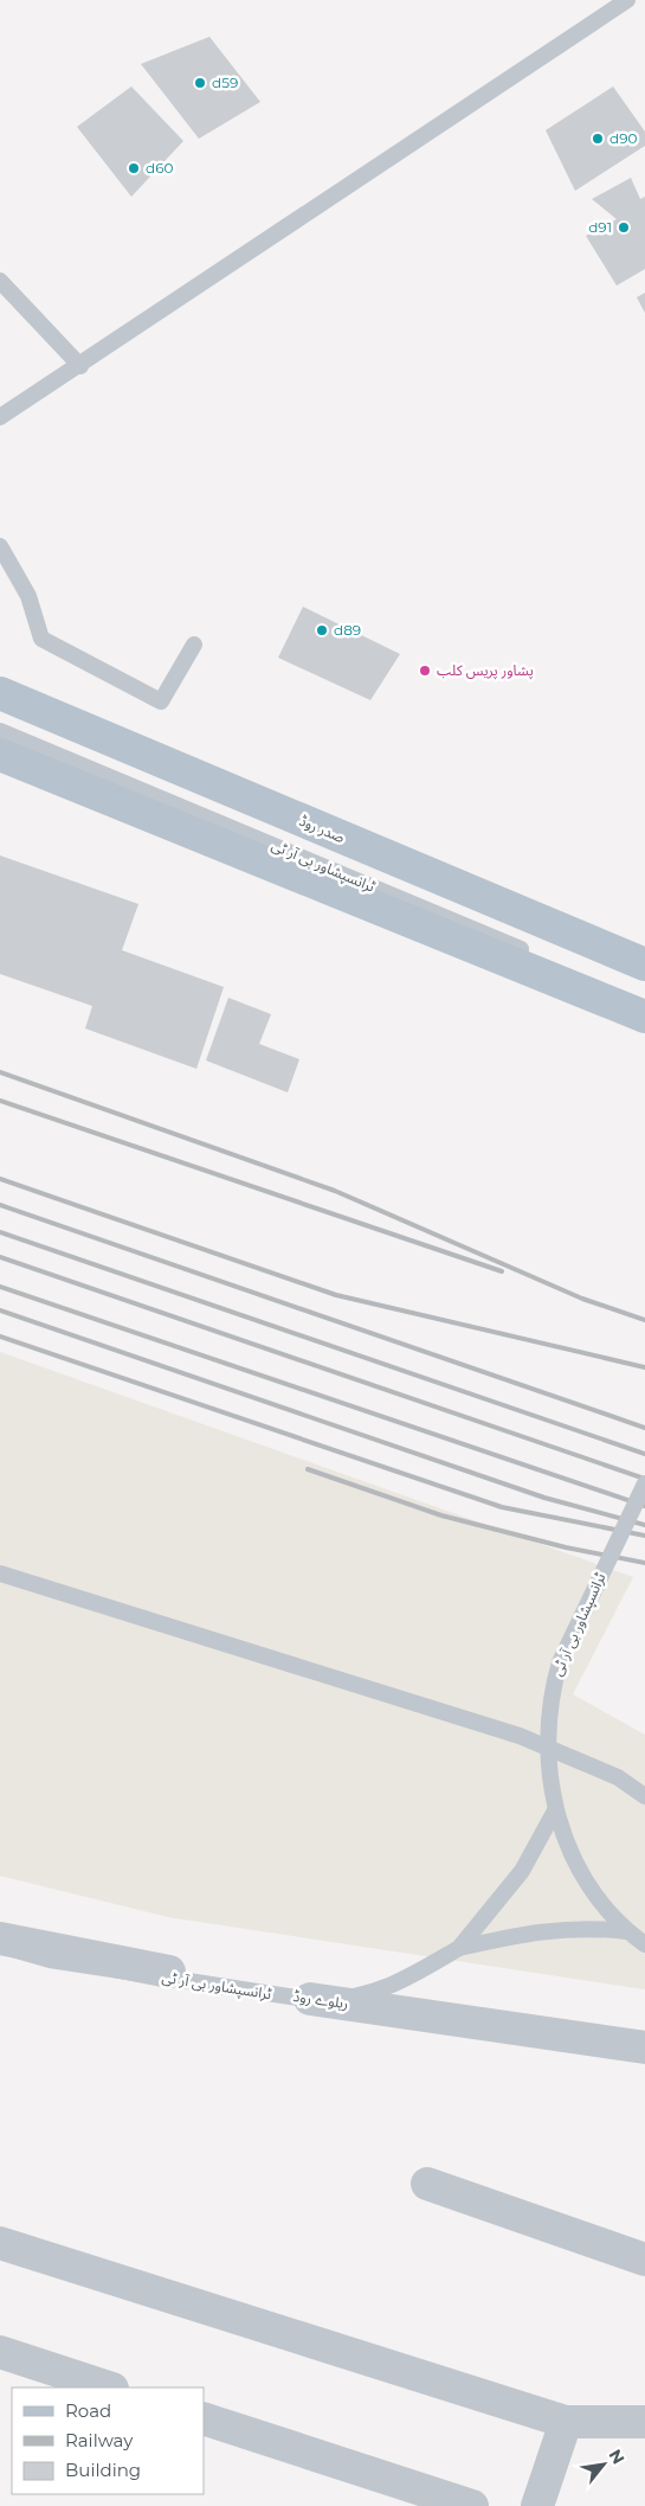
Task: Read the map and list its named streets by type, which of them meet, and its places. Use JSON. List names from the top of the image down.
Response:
{
  "streets": {
    "main road": ["صدر روڈ"],
    "street": ["ریلوے روڈ"],
    "lane": ["ٹرانسپشاور بی آر ٹی"]
  },
  "places": [
    "d59",
    "d90",
    "d60",
    "d91",
    "d89",
    "پشاور پریس کلب"
  ],
  "legend": ["Road", "Railway", "Building"],
  "north": "top right"
}
